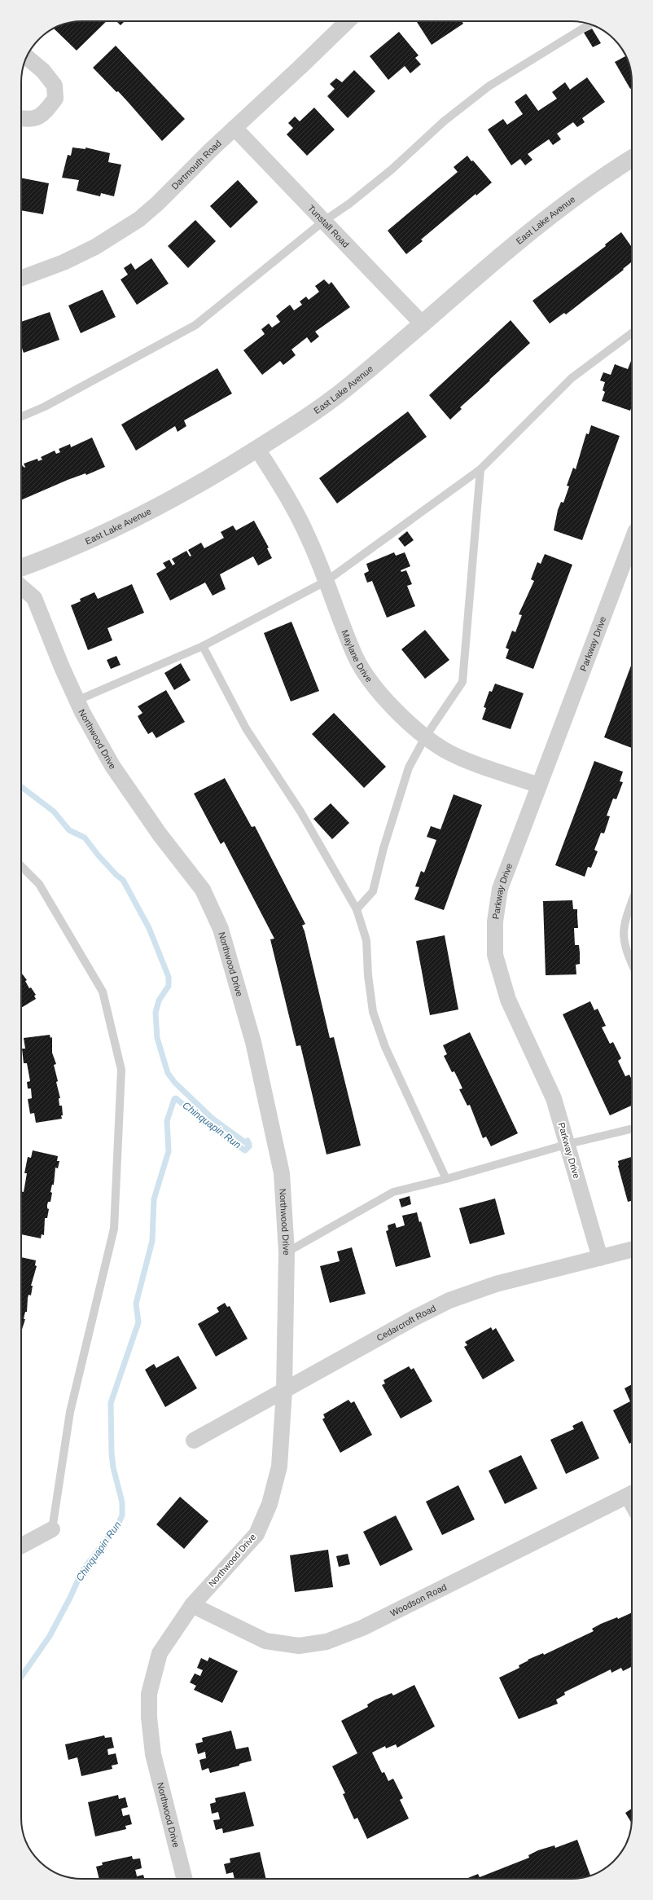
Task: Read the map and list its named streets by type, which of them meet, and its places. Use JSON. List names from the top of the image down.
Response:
{
  "streets": {
    "street": [
      "Dartmouth Road",
      "East Lake Avenue",
      "Tunstall Road",
      "Parkway Drive",
      "Maylane Drive",
      "Northwood Drive",
      "Cedarcroft Road",
      "Woodson Road"
    ]
  },
  "crossings": [
    ["Dartmouth Road", "Tunstall Road"],
    ["East Lake Avenue", "Tunstall Road"],
    ["East Lake Avenue", "Maylane Drive"],
    ["Parkway Drive", "Maylane Drive"],
    ["Parkway Drive", "Cedarcroft Road"],
    ["Northwood Drive", "Cedarcroft Road"],
    ["Northwood Drive", "Woodson Road"]
  ],
  "water": ["Chinquapin Run"]
}
